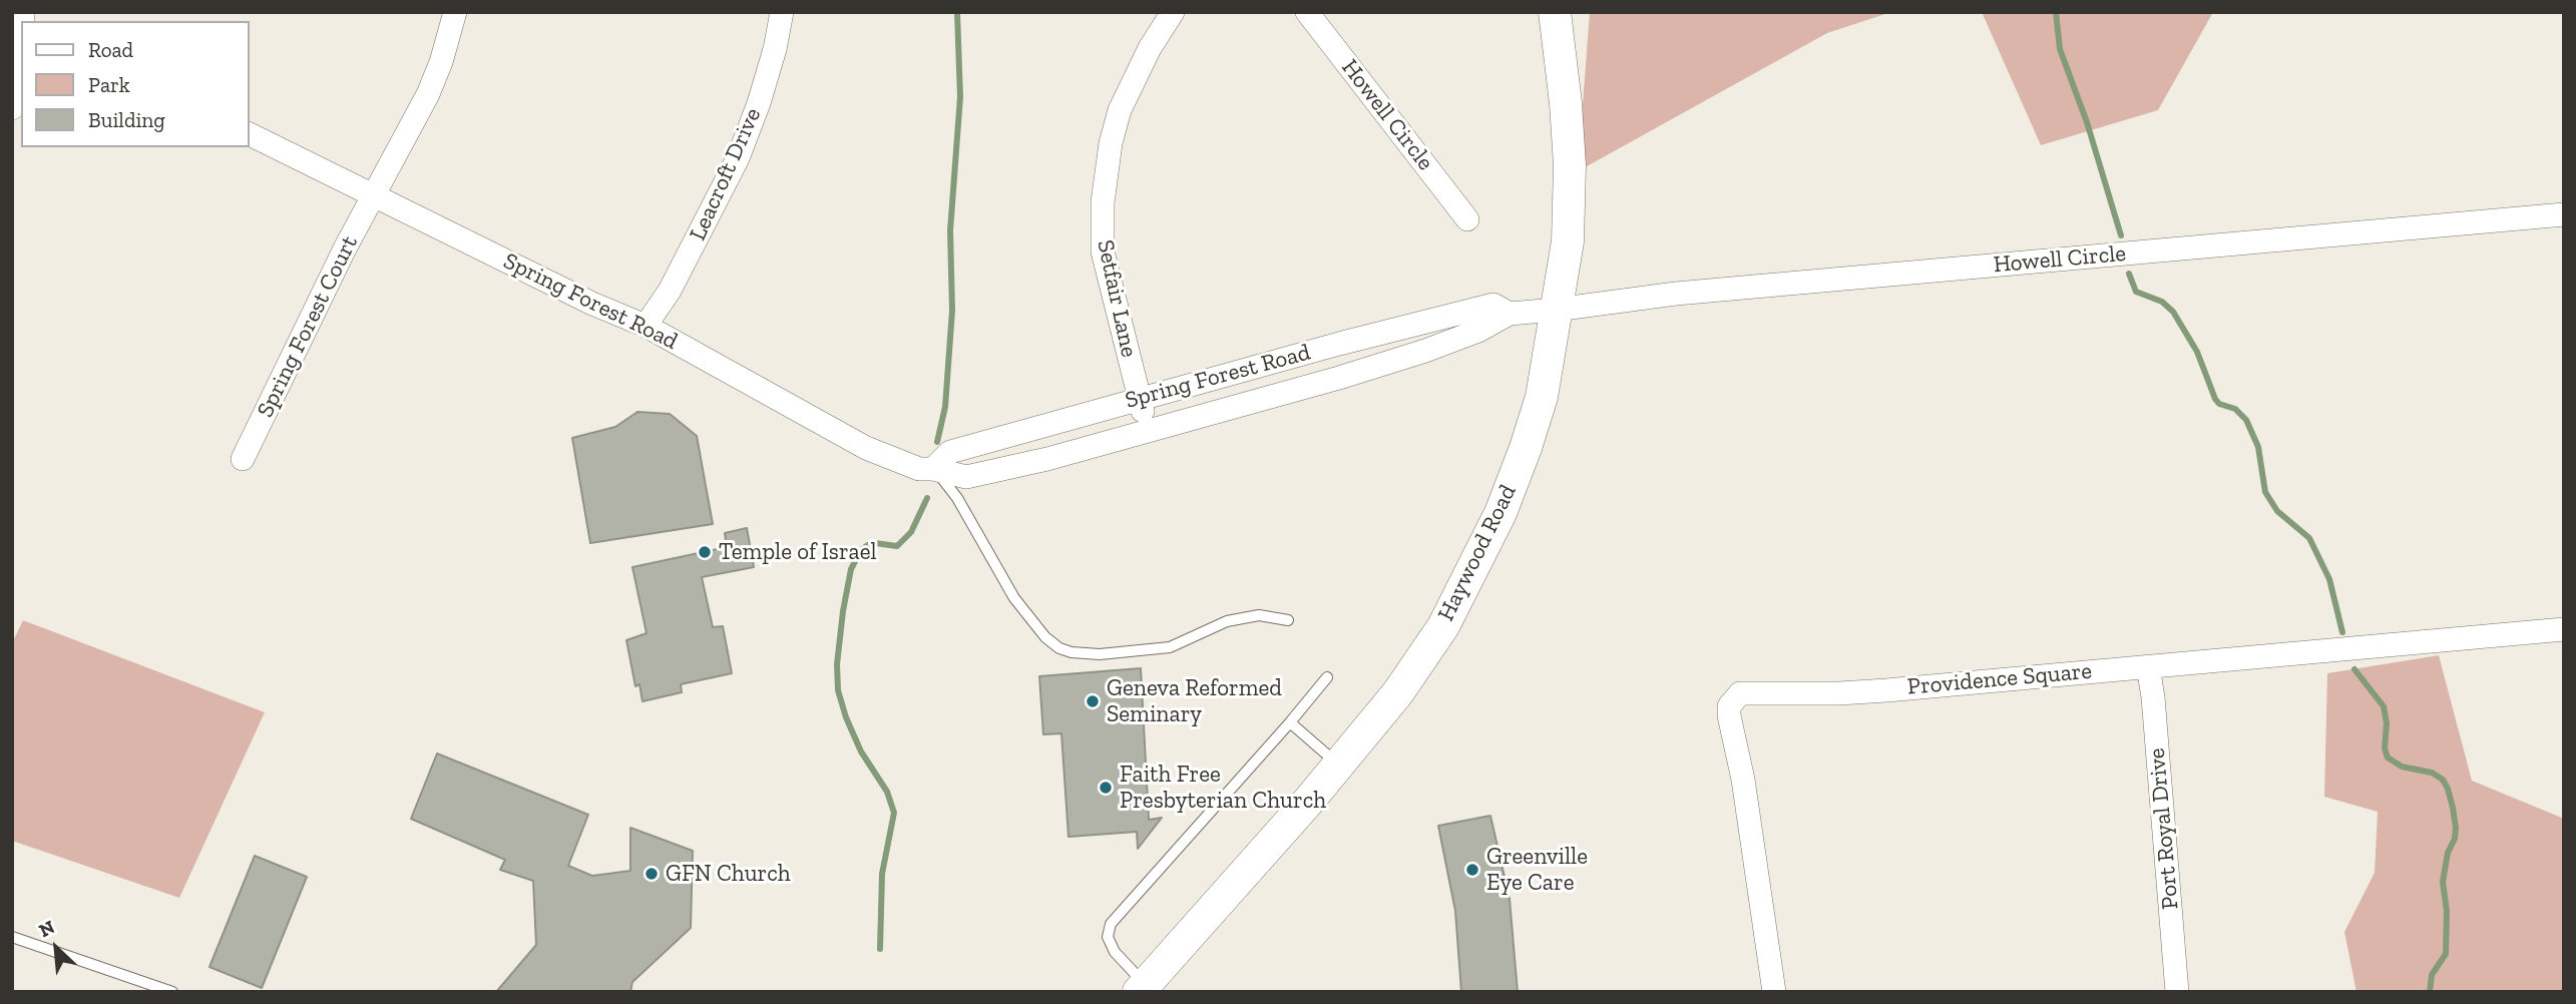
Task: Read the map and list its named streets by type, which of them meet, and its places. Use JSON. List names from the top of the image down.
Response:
{
  "streets": {
    "main road": ["Haywood Road"],
    "street": [
      "Howell Circle",
      "Leacroft Drive",
      "Setfair Lane",
      "Spring Forest Road",
      "Spring Forest Court",
      "Providence Square",
      "Port Royal Drive"
    ]
  },
  "crossings": [
    ["Howell Circle", "Spring Forest Road"],
    ["Howell Circle", "Haywood Road"],
    ["Leacroft Drive", "Spring Forest Road"],
    ["Setfair Lane", "Spring Forest Road"],
    ["Spring Forest Road", "Spring Forest Court"],
    ["Spring Forest Road", "Haywood Road"],
    ["Providence Square", "Port Royal Drive"]
  ],
  "places": [
    "Temple of Israel",
    "Geneva Reformed Seminary",
    "Faith Free Presbyterian Church",
    "Greenville Eye Care",
    "GFN Church"
  ],
  "legend": ["Road", "Park", "Building"],
  "north": "top left"
}
